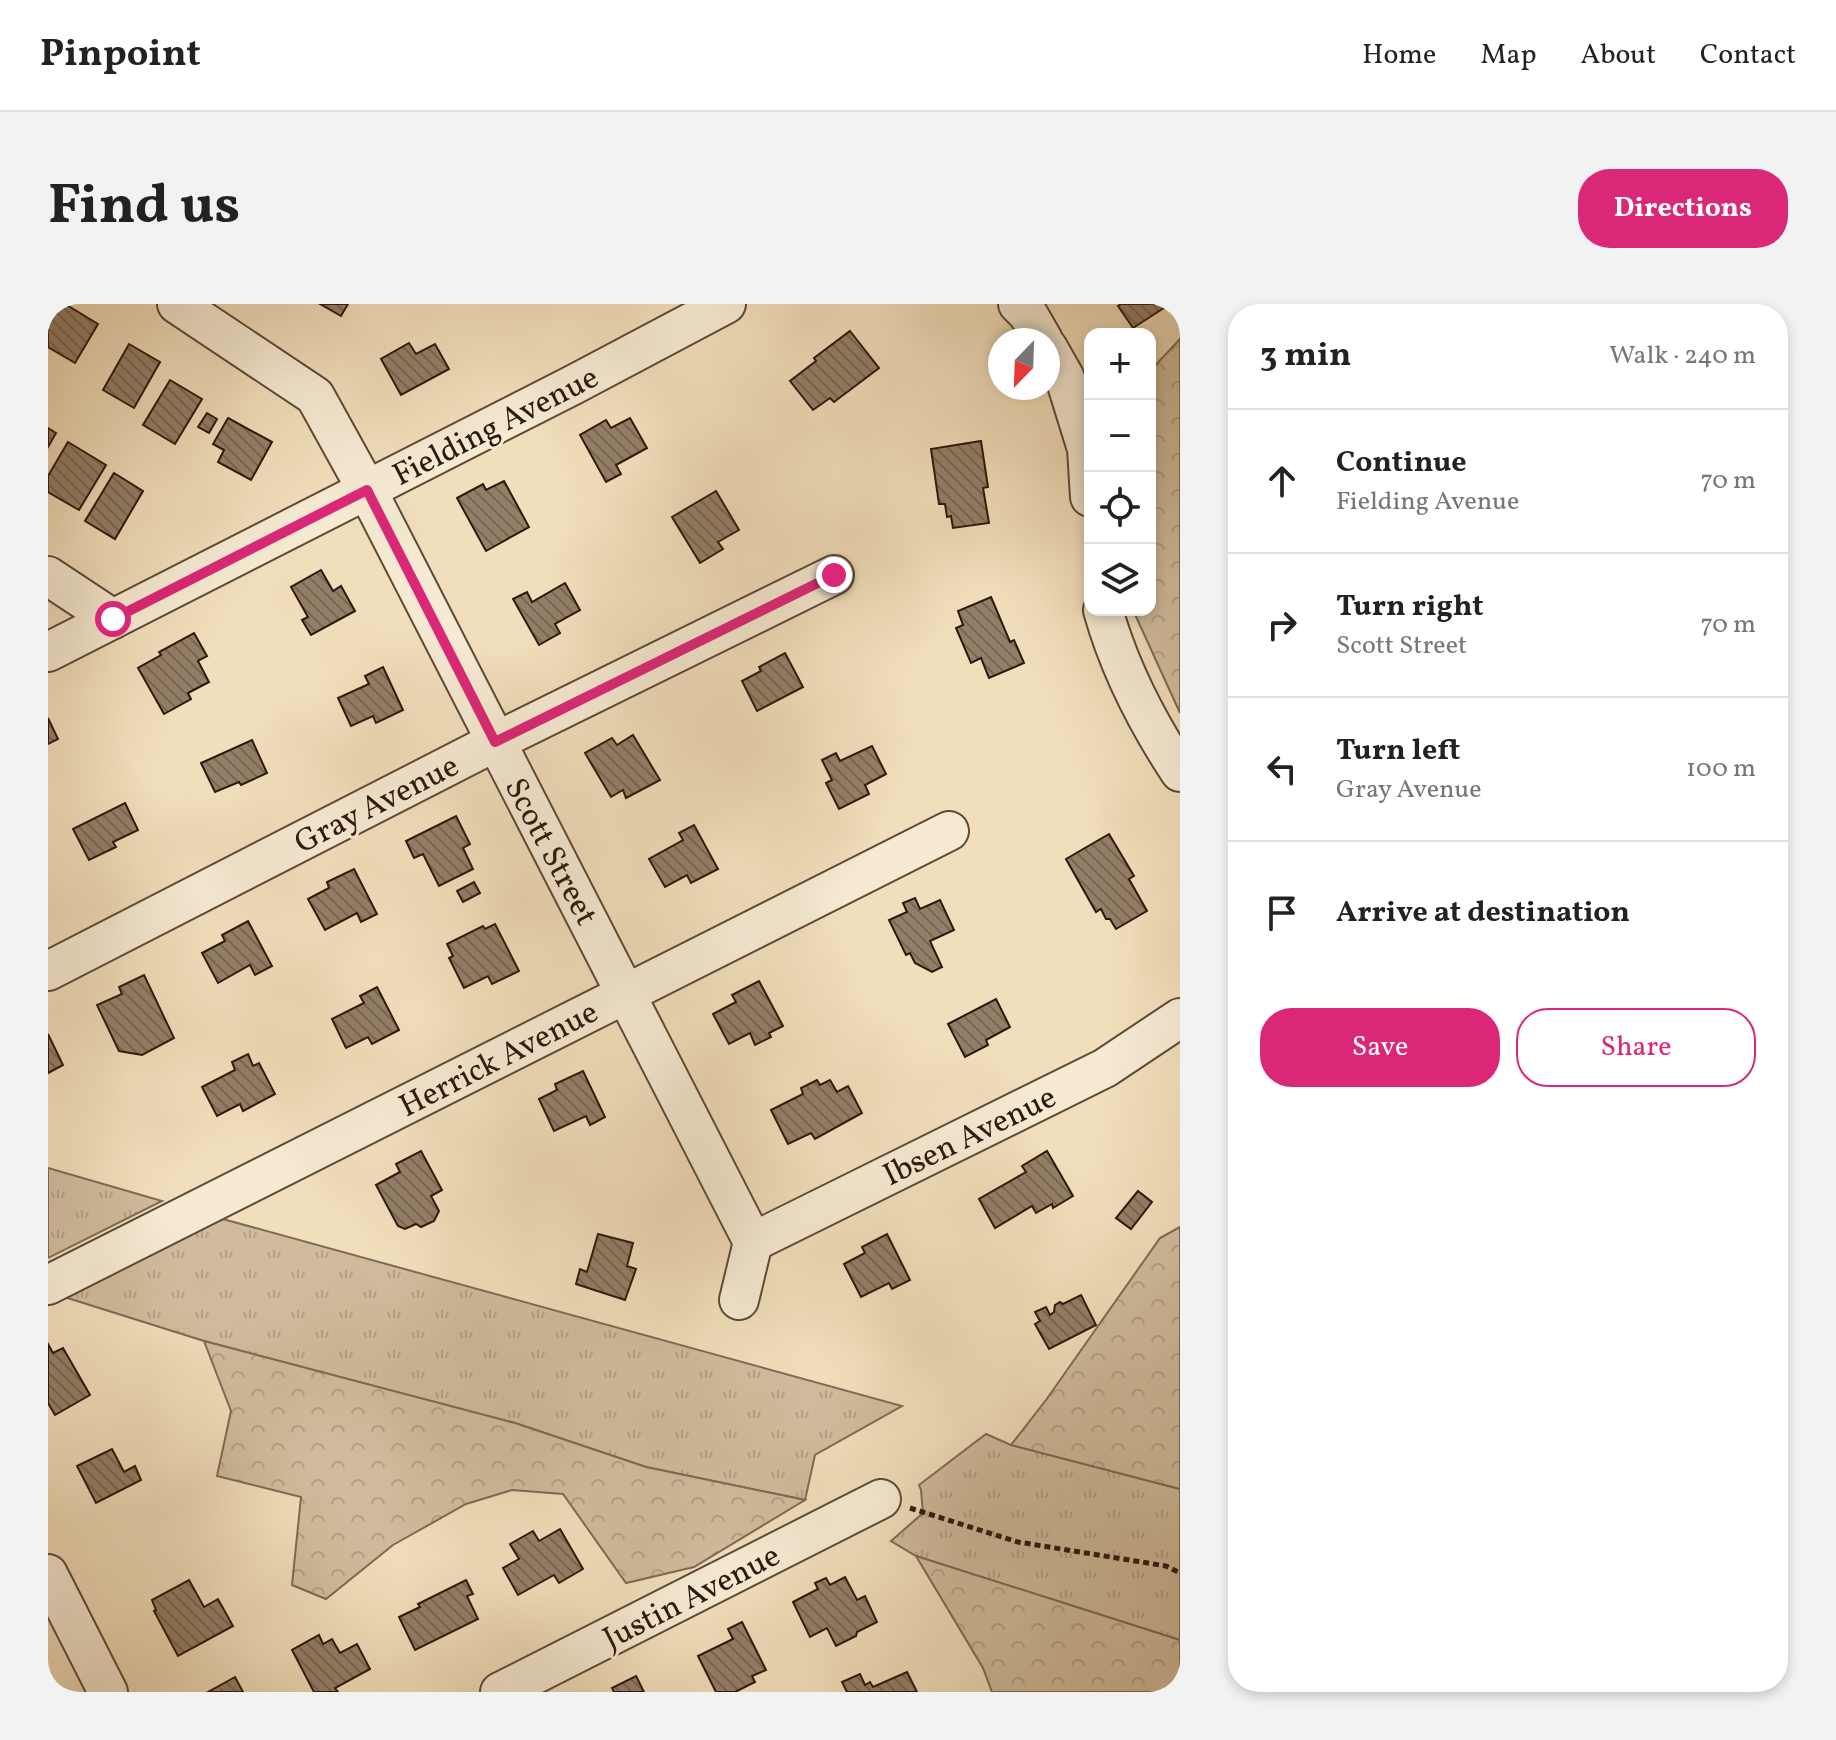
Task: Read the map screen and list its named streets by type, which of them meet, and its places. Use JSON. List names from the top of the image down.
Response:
{
  "streets": {
    "street": [
      "Fielding Avenue",
      "Gray Avenue",
      "Scott Street",
      "Herrick Avenue",
      "Ibsen Avenue",
      "Justin Avenue"
    ]
  },
  "crossings": [
    ["Fielding Avenue", "Scott Street"],
    ["Gray Avenue", "Scott Street"],
    ["Scott Street", "Herrick Avenue"],
    ["Scott Street", "Ibsen Avenue"]
  ],
  "north": "bottom left",
  "page": {
    "header": "Pinpoint",
    "nav": [
      "Home",
      "Map",
      "About",
      "Contact"
    ],
    "title": "Find us",
    "buttons": [
      "Directions",
      ["Save", "Share"]
    ],
    "heading": ["3 min", "Walk · 240 m"],
    "map_buttons": ["+", "−"],
    "list": [
      ["Continue", "Fielding Avenue", "70 m"],
      ["Turn right", "Scott Street", "70 m"],
      ["Turn left", "Gray Avenue", "100 m"],
      "Arrive at destination"
    ]
  }
}
